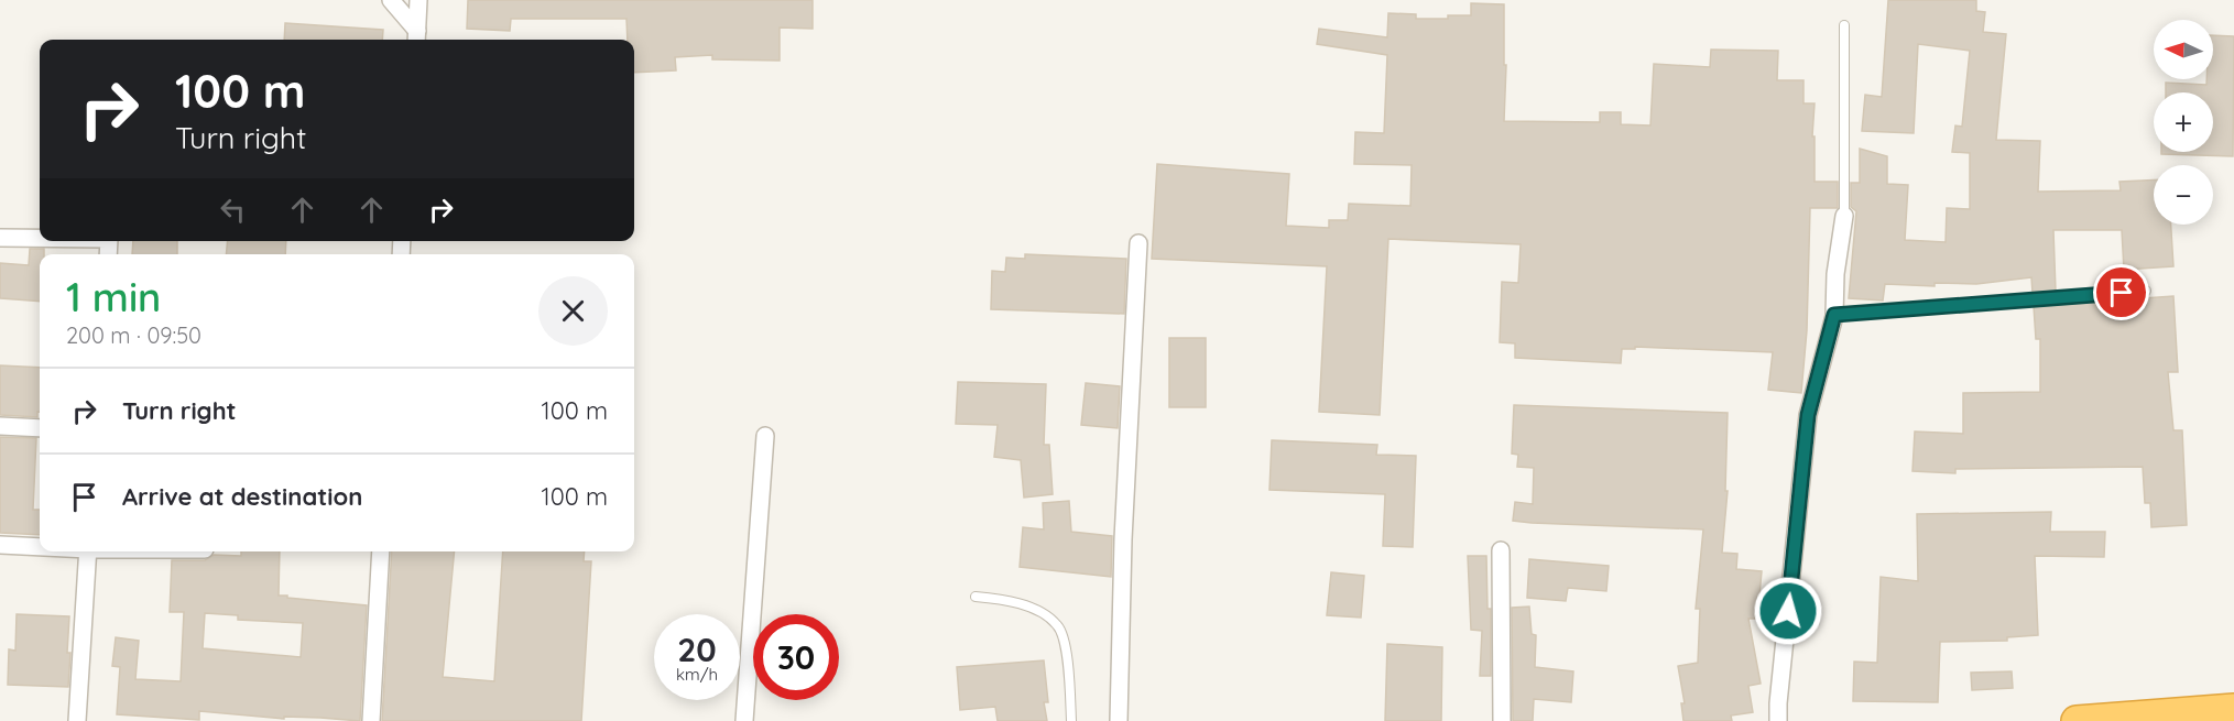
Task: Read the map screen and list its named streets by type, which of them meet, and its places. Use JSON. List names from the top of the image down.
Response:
{
  "north": "left",
  "page": {
    "map_buttons": ["+", "−"],
    "turn": ["100 m", "Turn right"],
    "heading": ["1 min", "200 m · 09:50"],
    "list": [
      {
        "name": "Turn right",
        "value": "100 m"
      },
      {
        "name": "Arrive at destination",
        "value": "100 m"
      }
    ],
    "speed": "20 km/h",
    "limit": "30"
  }
}
